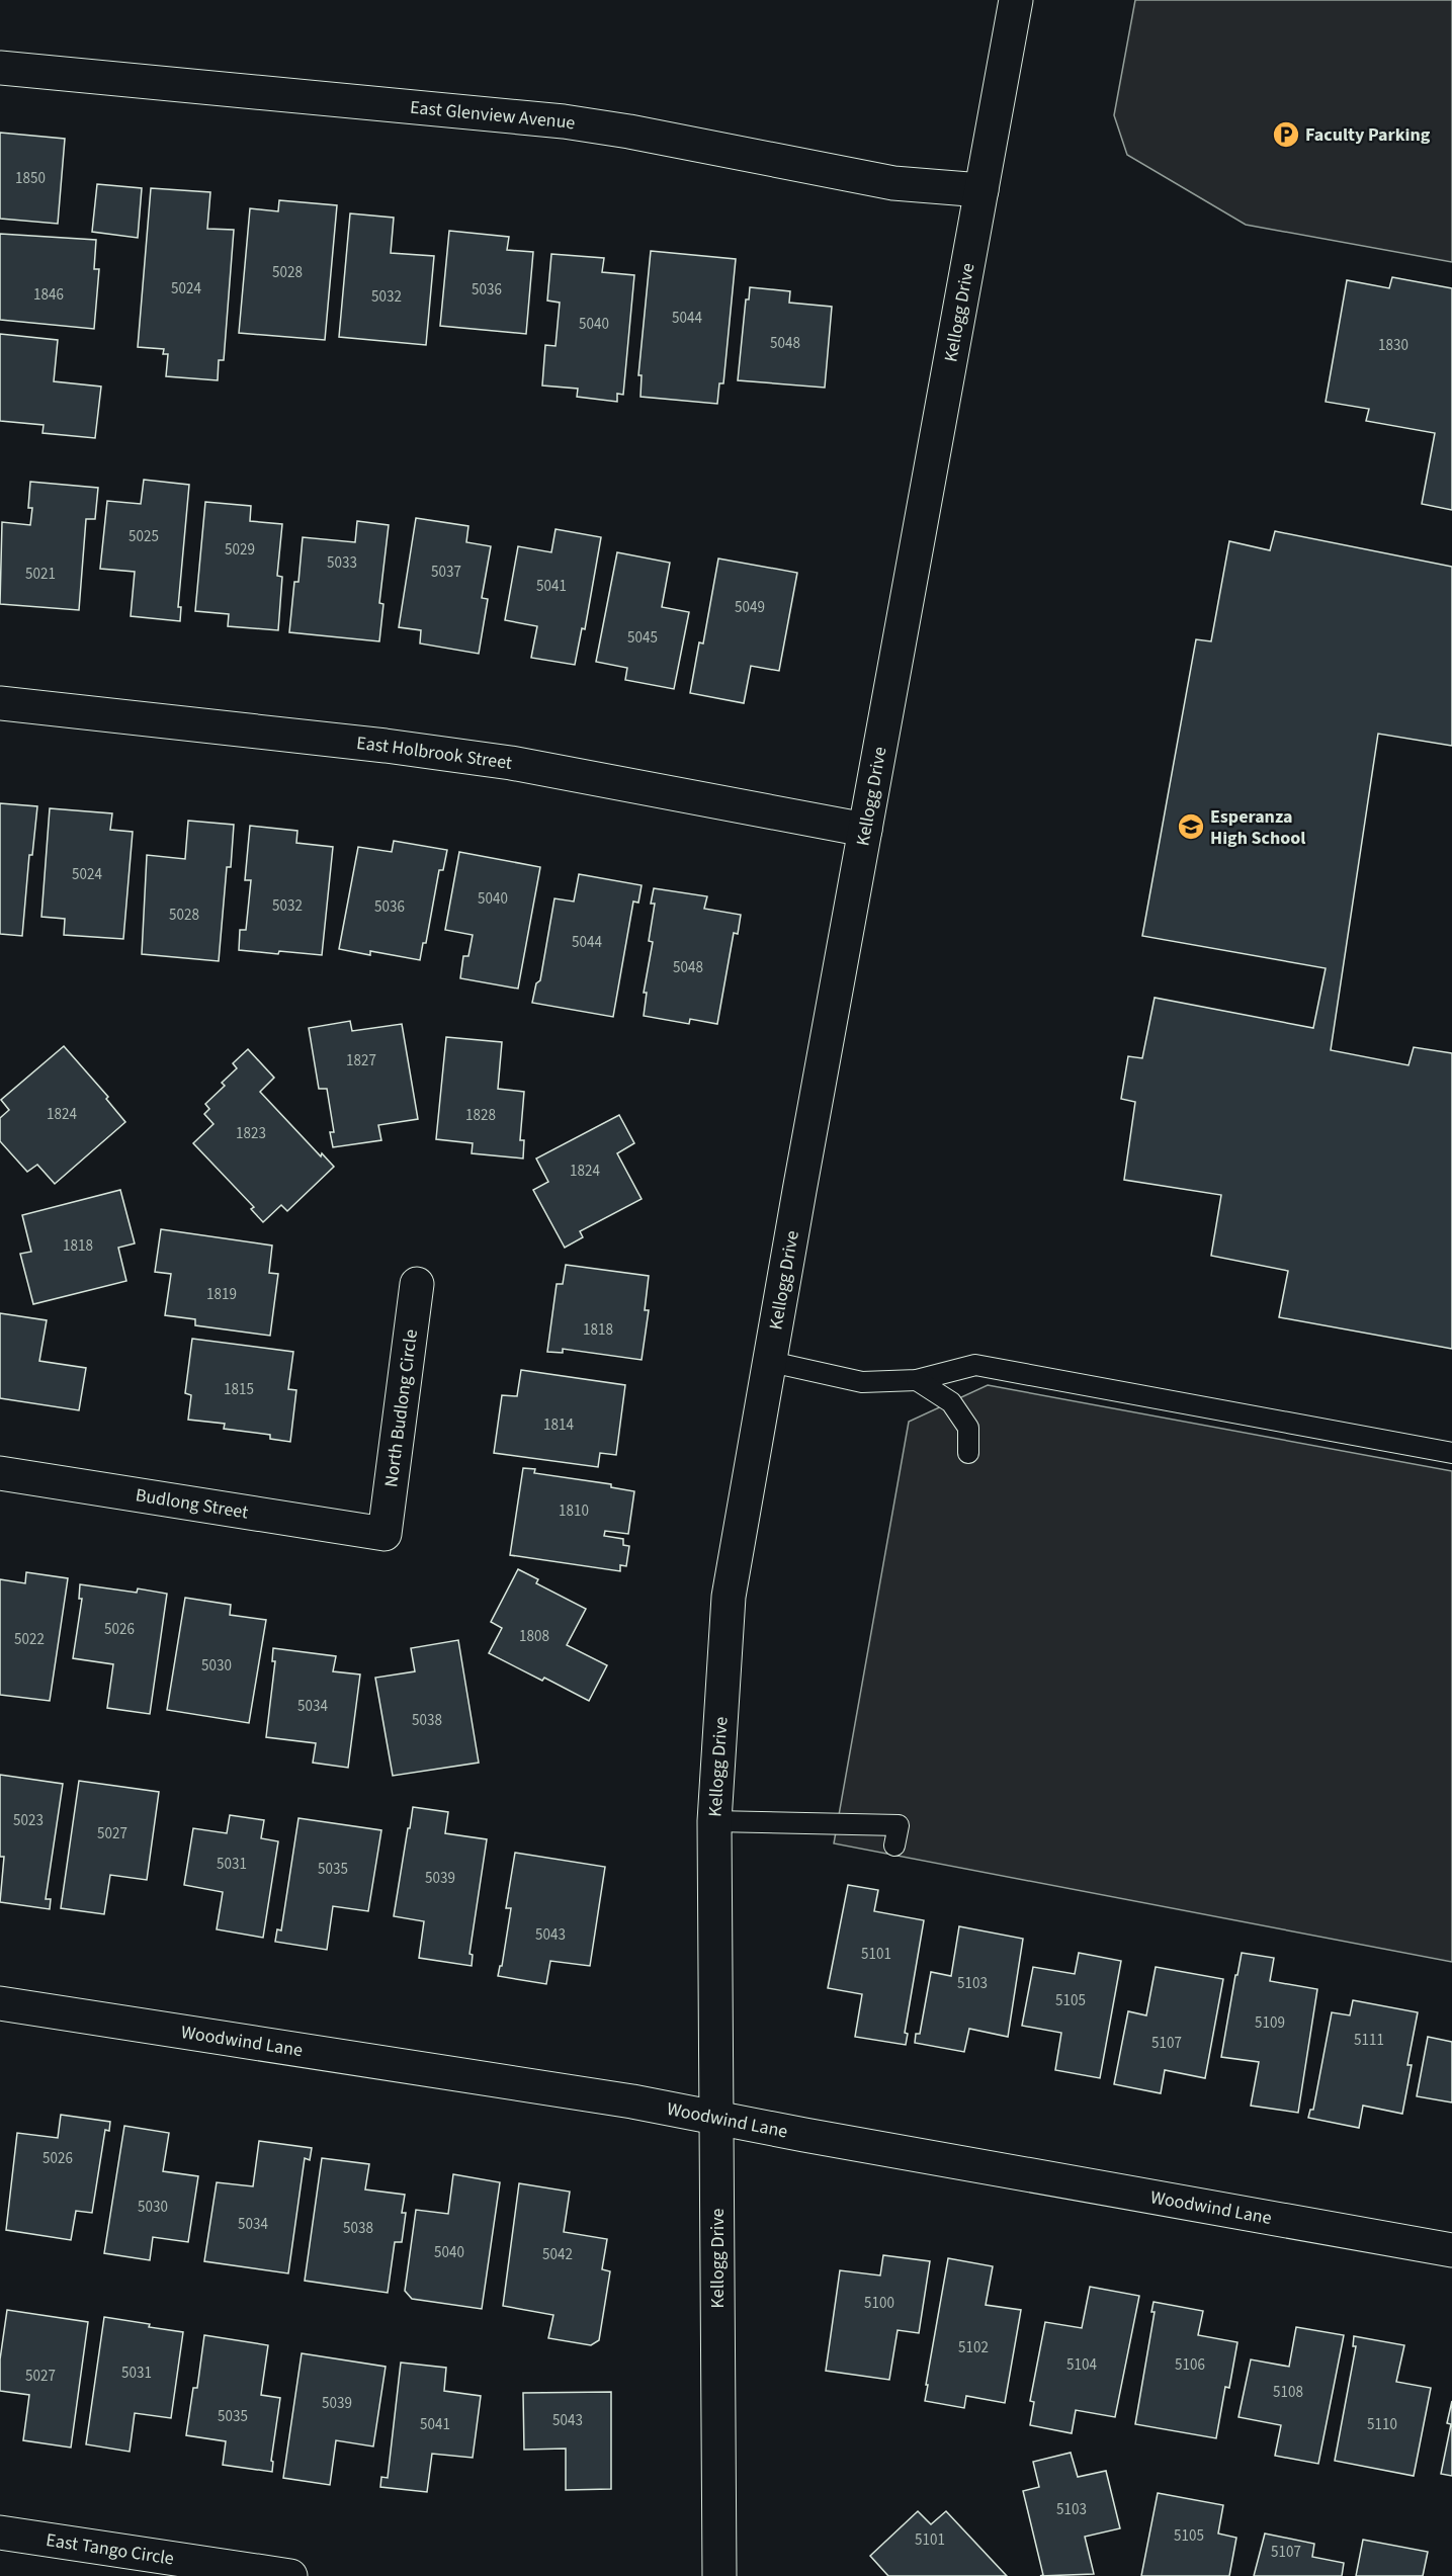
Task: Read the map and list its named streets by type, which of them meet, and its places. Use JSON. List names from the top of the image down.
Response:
{
  "streets": {
    "street": [
      "East Glenview Avenue",
      "Kellogg Drive",
      "East Holbrook Street",
      "North Budlong Circle",
      "Budlong Street",
      "Woodwind Lane",
      "East Tango Circle"
    ]
  },
  "crossings": [
    ["East Glenview Avenue", "Kellogg Drive"],
    ["Kellogg Drive", "East Holbrook Street"],
    ["Kellogg Drive", "Woodwind Lane"],
    ["North Budlong Circle", "Budlong Street"]
  ],
  "places": {
    "parking": ["Faculty Parking"],
    "school or university": ["Esperanza High School"]
  },
  "house_numbers": [
    "1850",
    "5028",
    "5024",
    "5036",
    "1846",
    "5032",
    "5044",
    "5040",
    "5048",
    "1830",
    "5025",
    "5029",
    "5033",
    "5037",
    "5021",
    "5041",
    "5049",
    "5045",
    "5024",
    "5040",
    "5032",
    "5036",
    "5028",
    "5044",
    "5048",
    "1827",
    "1824",
    "1828",
    "1823",
    "1824",
    "1818",
    "1819",
    "1818",
    "1815",
    "1814",
    "1810",
    "5026",
    "1808",
    "5022",
    "5030",
    "5034",
    "5038",
    "5023",
    "5027",
    "5031",
    "5035",
    "5039",
    "5043",
    "5101",
    "5103",
    "5105",
    "5109",
    "5111",
    "5107",
    "5026",
    "5030",
    "5034",
    "5038",
    "5040",
    "5042",
    "5100",
    "5102",
    "5104",
    "5106",
    "5031",
    "5027",
    "5108",
    "5039",
    "5035",
    "5043",
    "5041",
    "5110",
    "5103",
    "5105",
    "5101",
    "5107"
  ]
}
